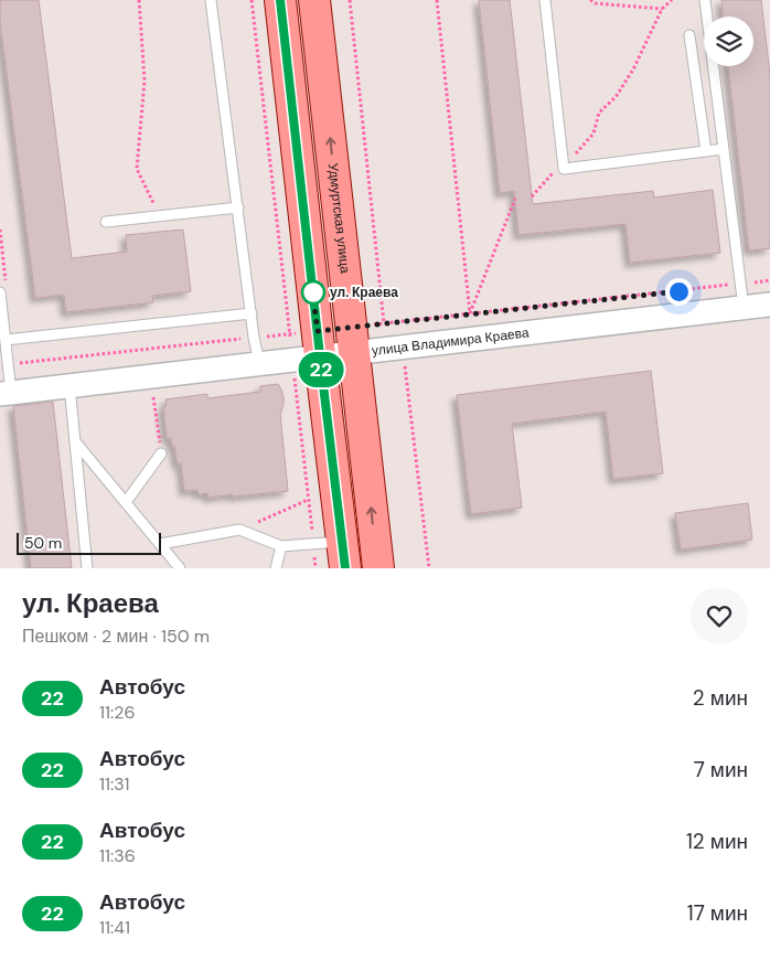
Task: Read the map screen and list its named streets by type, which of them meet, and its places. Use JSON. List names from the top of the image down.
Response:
{
  "streets": {
    "main road": ["Удмуртская улица"],
    "street": ["улица Владимира Краева"]
  },
  "crossings": [
    ["Удмуртская улица", "улица Владимира Краева"]
  ],
  "places": ["ул. Краева"],
  "lines": ["bus line 22"],
  "scale_bar": "50 m",
  "page": {
    "on_map": "22",
    "scale": "50 m",
    "heading": ["ул. Краева", "Пешком · 2 мин · 150 m"],
    "list": [
      {
        "mark": "22",
        "name": "Автобус",
        "note": "11:26",
        "value": "2 мин"
      },
      {
        "mark": "22",
        "name": "Автобус",
        "note": "11:31",
        "value": "7 мин"
      },
      {
        "mark": "22",
        "name": "Автобус",
        "note": "11:36",
        "value": "12 мин"
      },
      {
        "mark": "22",
        "name": "Автобус",
        "note": "11:41",
        "value": "17 мин"
      }
    ]
  }
}
